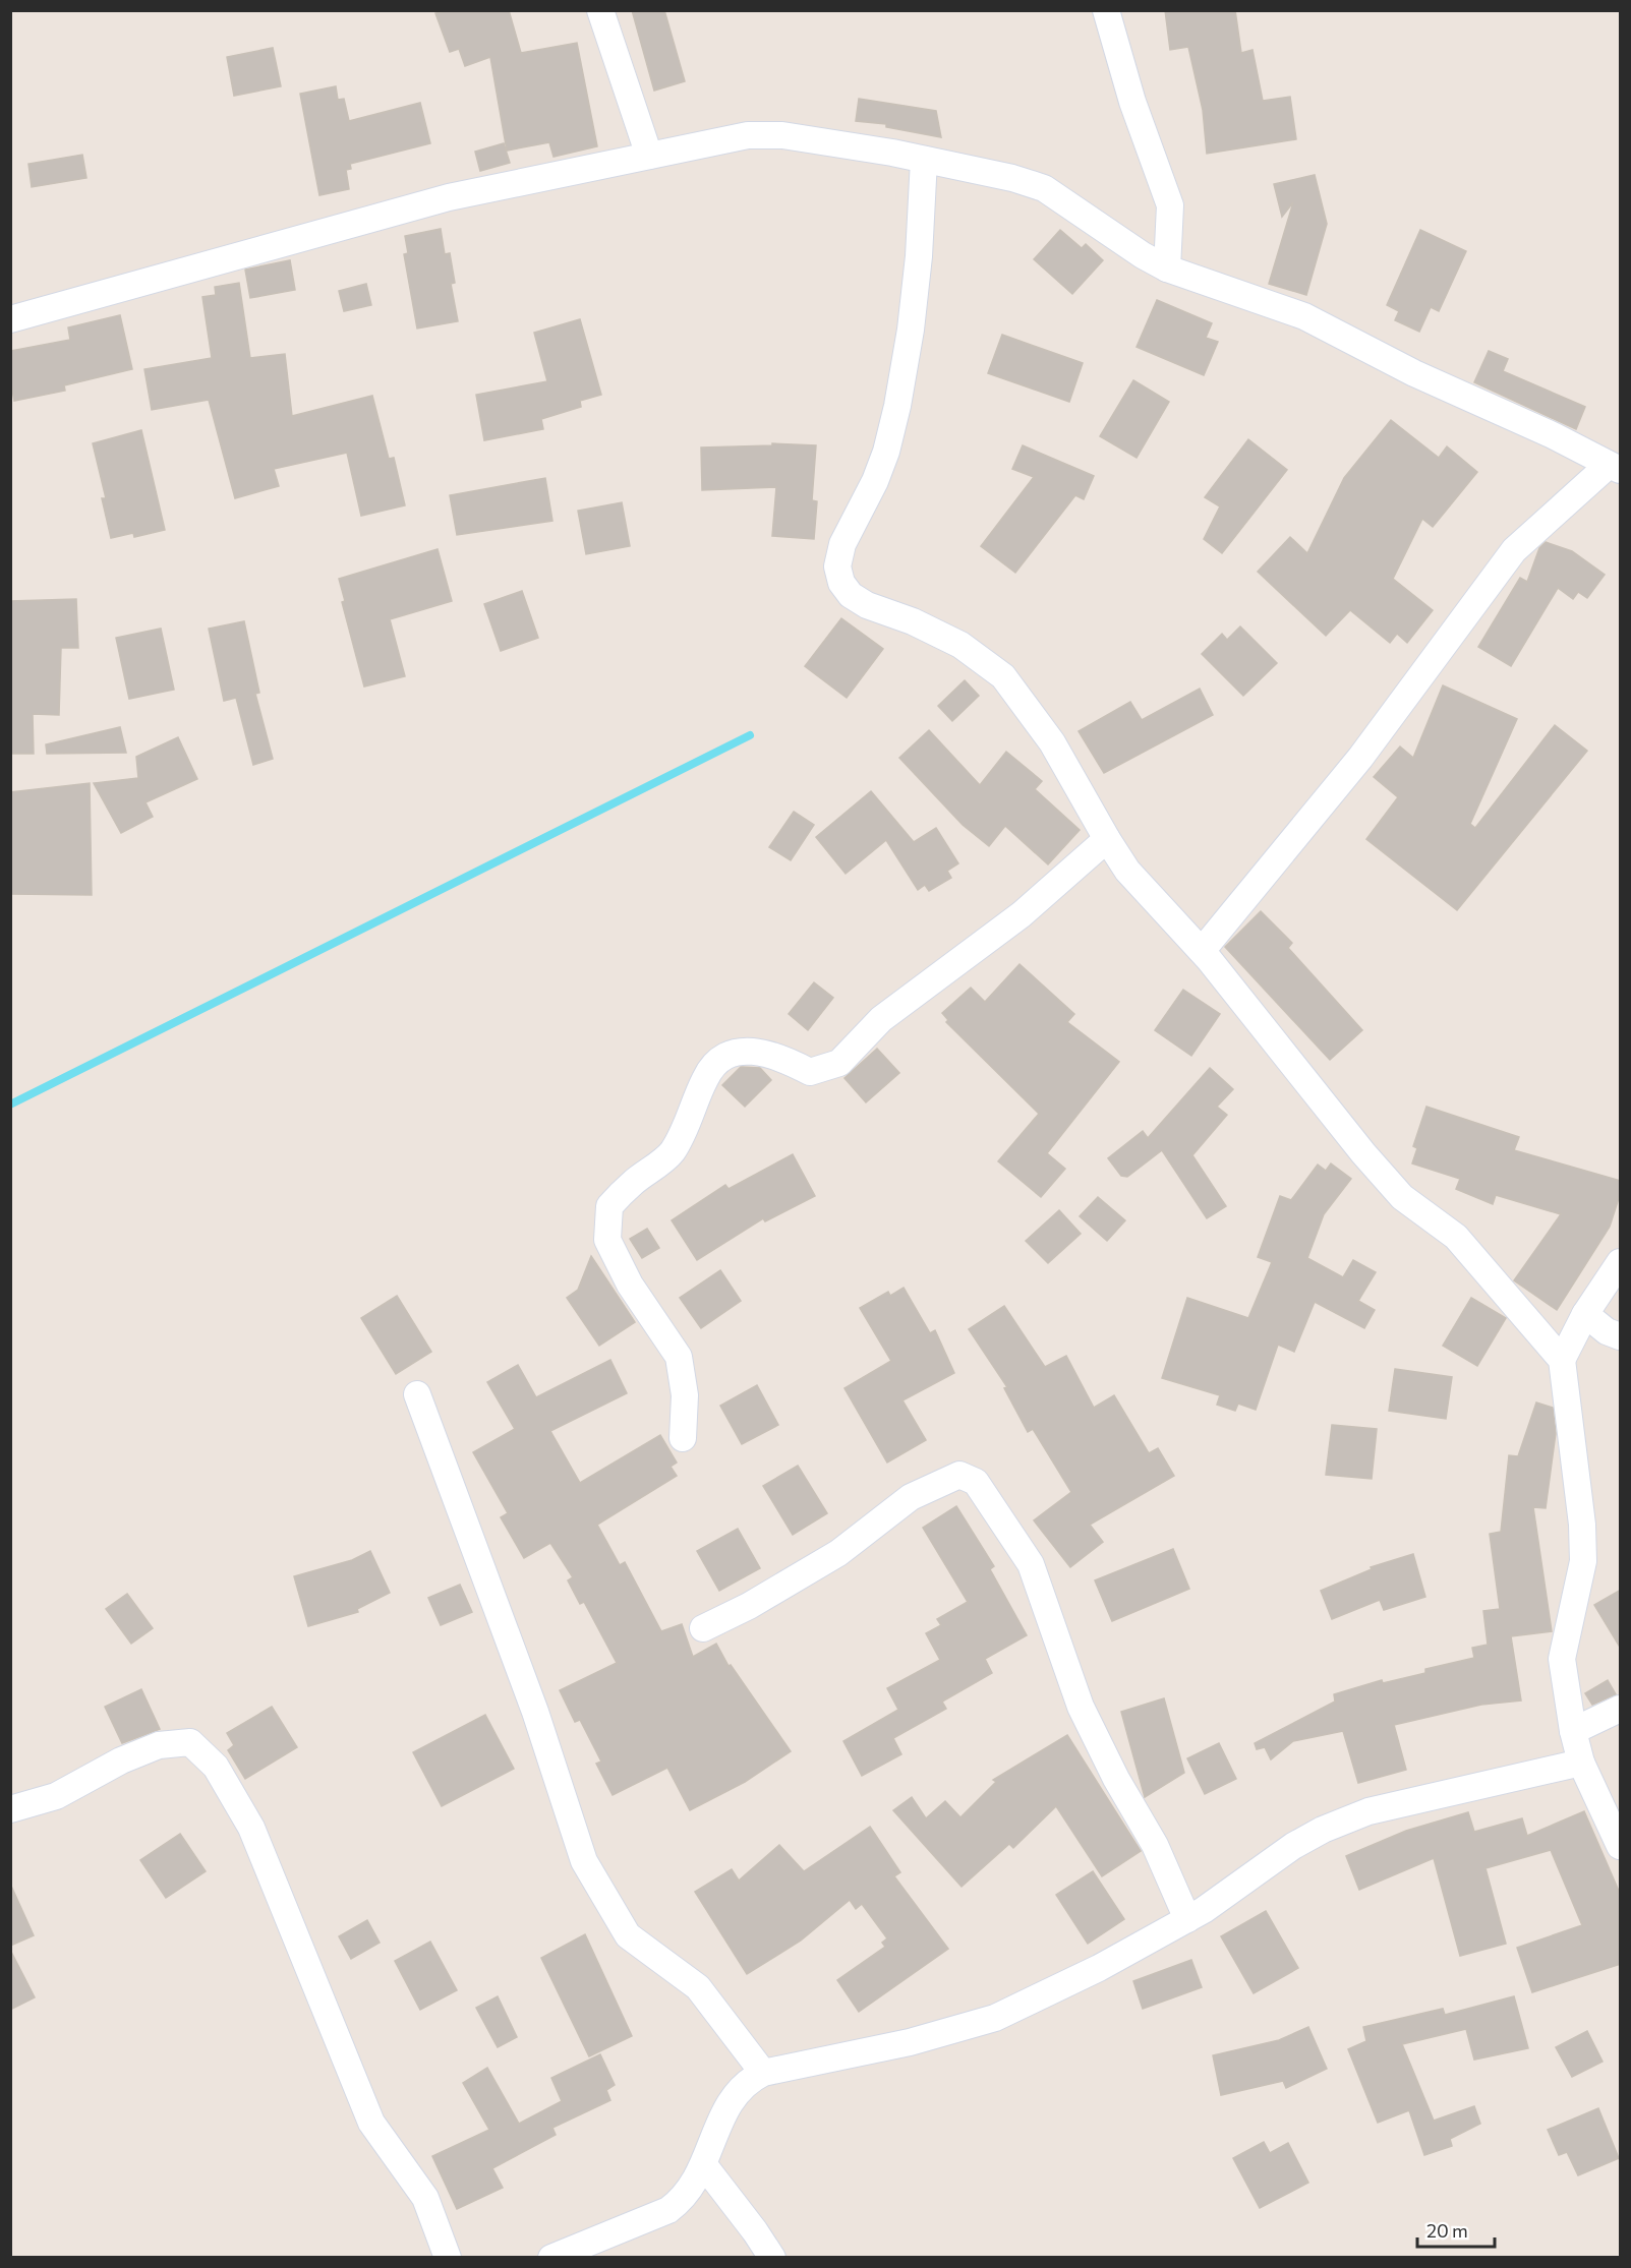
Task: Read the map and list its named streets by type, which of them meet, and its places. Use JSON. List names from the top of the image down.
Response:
{
  "scale_bar": "20 m"
}
